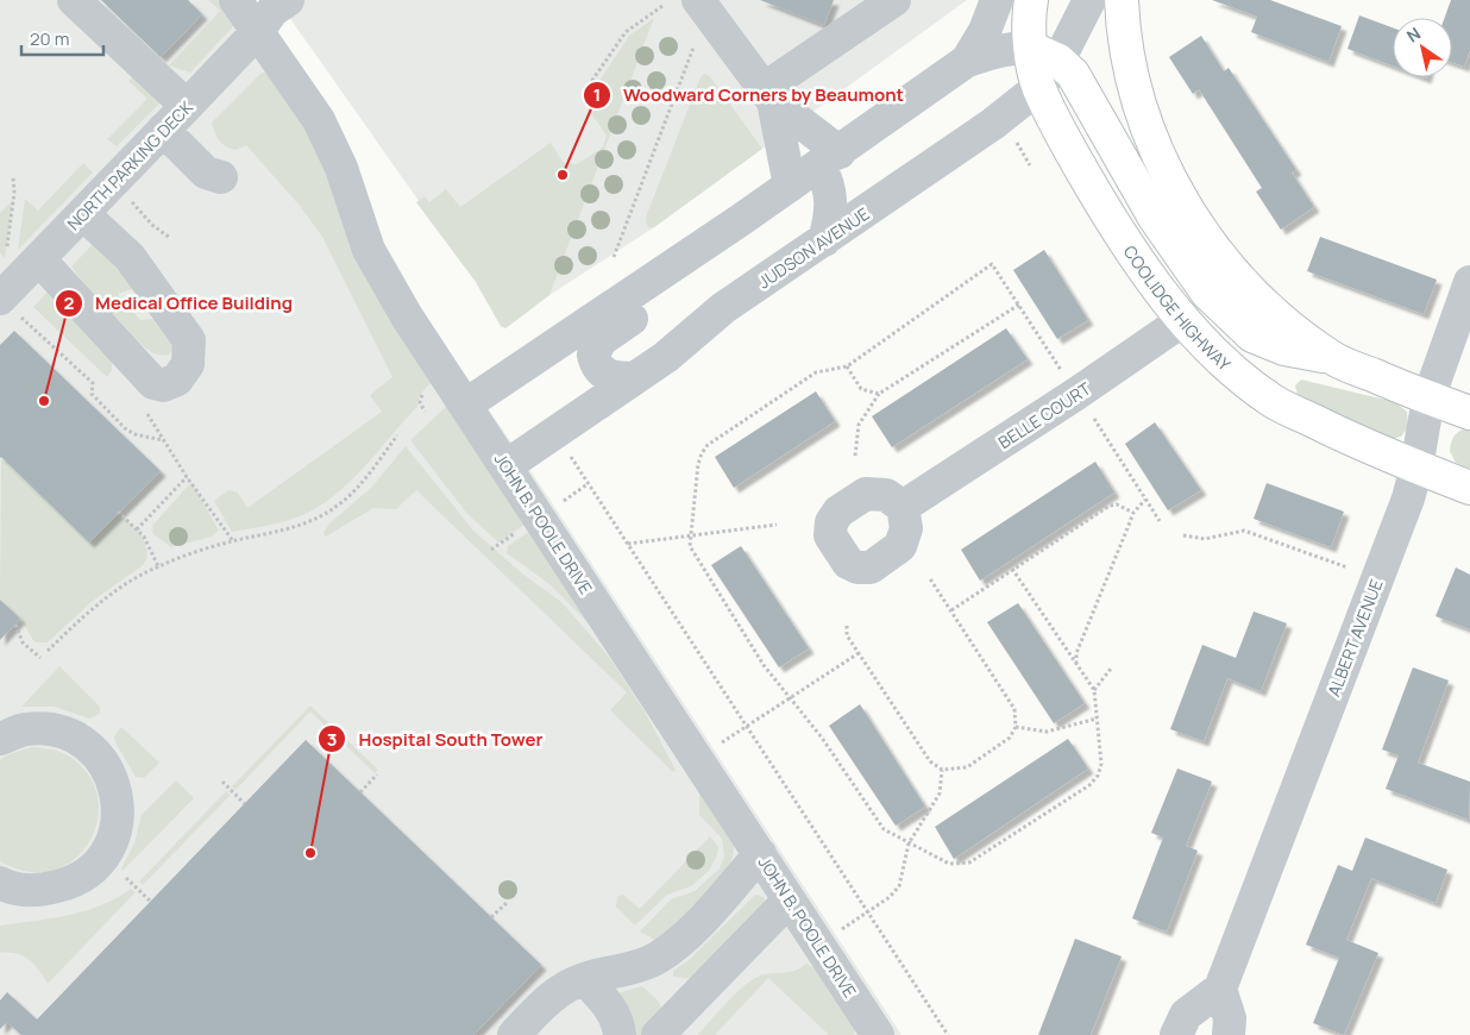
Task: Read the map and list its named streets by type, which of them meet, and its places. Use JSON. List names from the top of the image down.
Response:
{
  "streets": {
    "main road": ["COOLIDGE HIGHWAY"],
    "street": [
      "NORTH PARKING DECK",
      "JUDSON AVENUE",
      "BELLE COURT",
      "JOHN B. POOLE DRIVE",
      "ALBERT AVENUE"
    ]
  },
  "crossings": [
    ["NORTH PARKING DECK", "JOHN B. POOLE DRIVE"],
    ["JUDSON AVENUE", "COOLIDGE HIGHWAY"],
    ["JUDSON AVENUE", "JOHN B. POOLE DRIVE"],
    ["COOLIDGE HIGHWAY", "BELLE COURT"],
    ["COOLIDGE HIGHWAY", "ALBERT AVENUE"]
  ],
  "places": ["Woodward Corners by Beaumont", "Medical Office Building", "Hospital South Tower"],
  "scale_bar": "20 m",
  "north": "top left"
}
